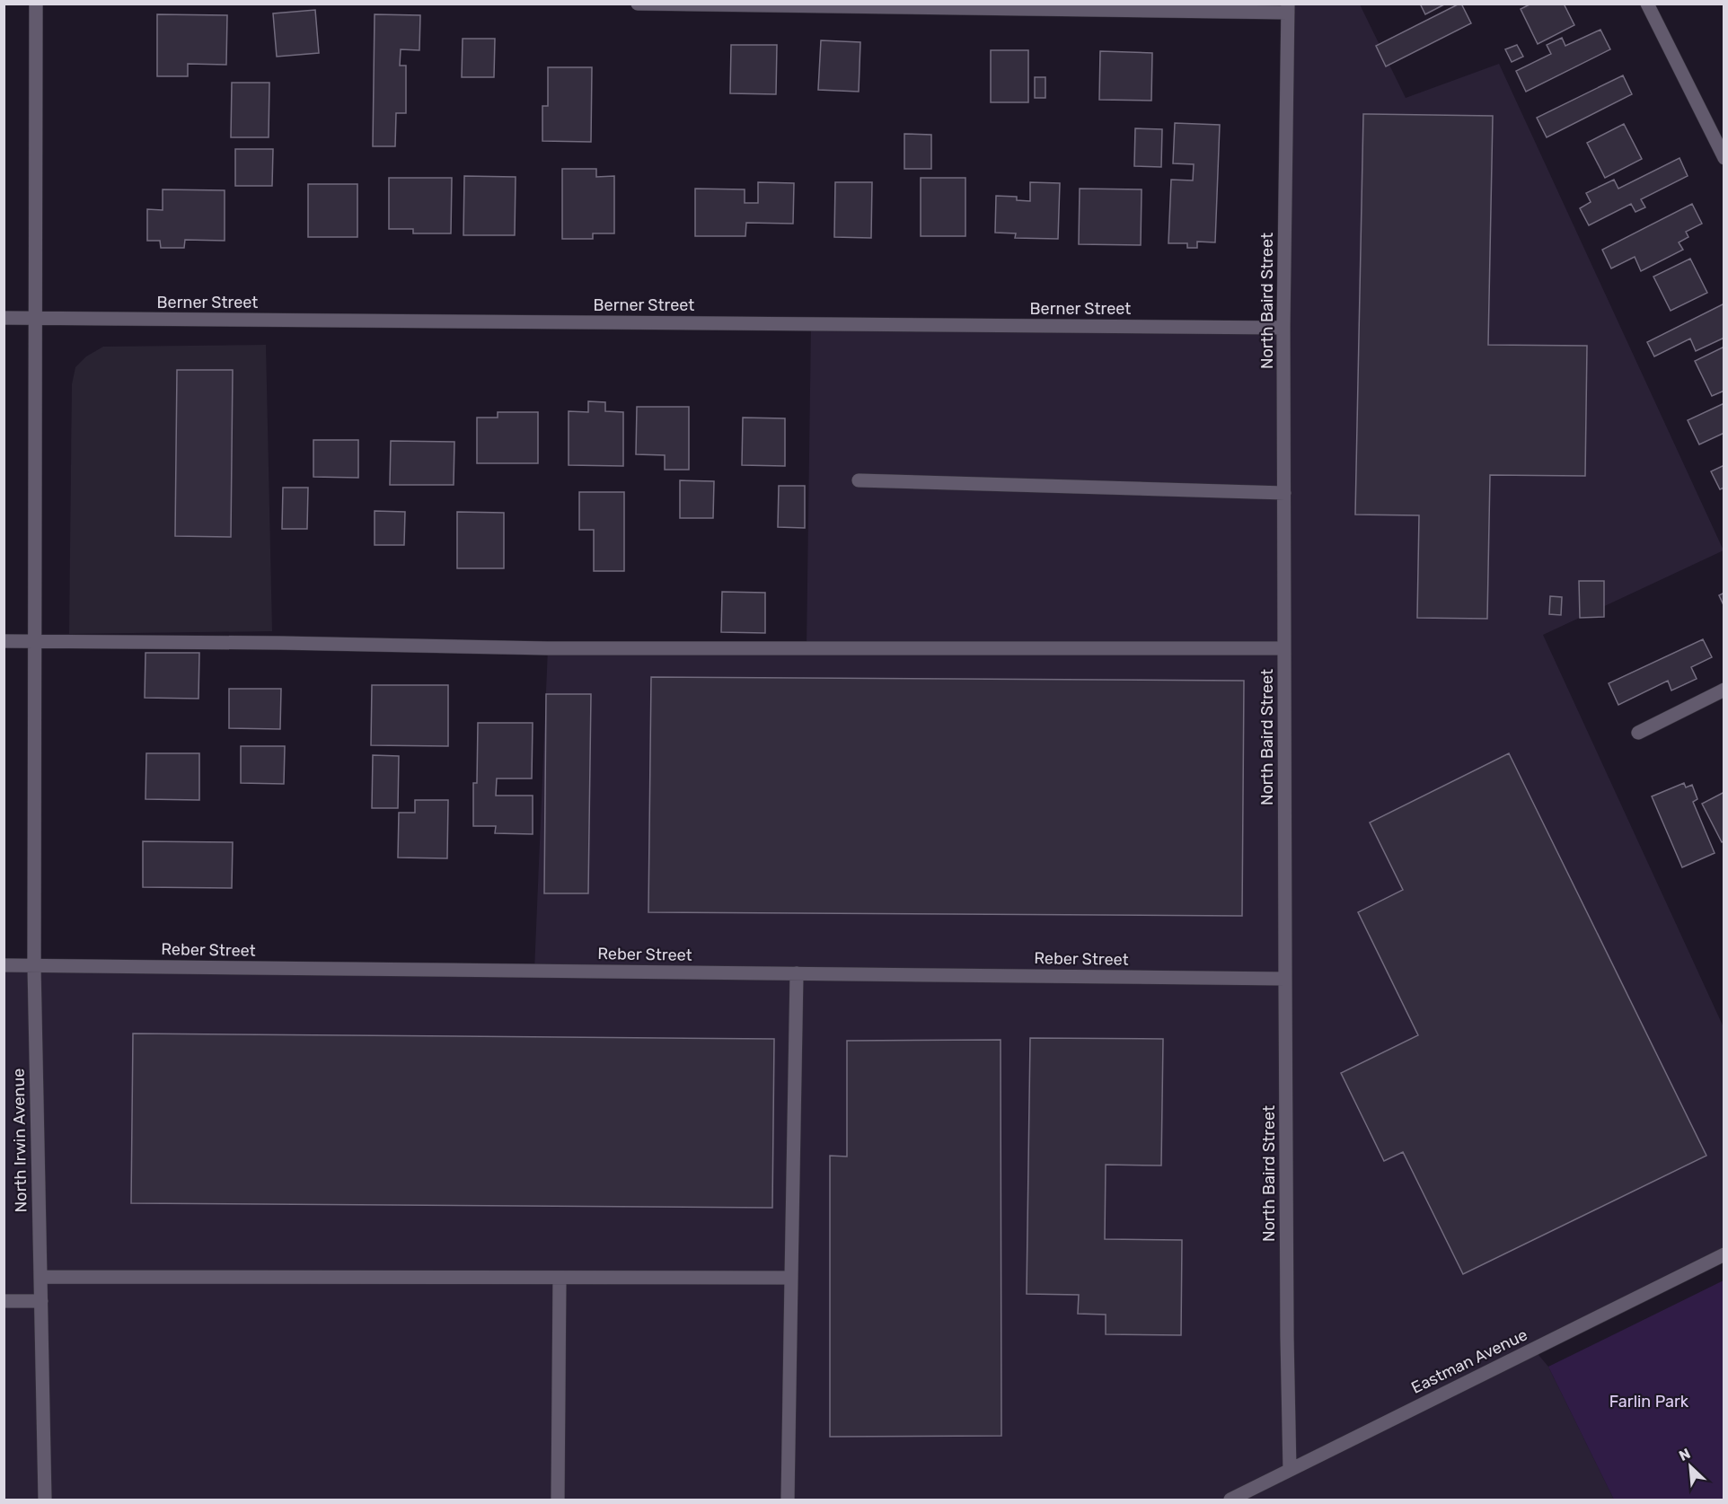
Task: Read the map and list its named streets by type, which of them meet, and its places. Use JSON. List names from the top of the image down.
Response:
{
  "streets": {
    "street": [
      "North Baird Street",
      "Berner Street",
      "Reber Street",
      "North Irwin Avenue",
      "Eastman Avenue"
    ]
  },
  "crossings": [
    ["North Baird Street", "Berner Street"],
    ["North Baird Street", "Reber Street"],
    ["North Baird Street", "Eastman Avenue"],
    ["Berner Street", "North Irwin Avenue"],
    ["Reber Street", "North Irwin Avenue"]
  ],
  "parks": ["Farlin Park"],
  "north": "top left"
}
